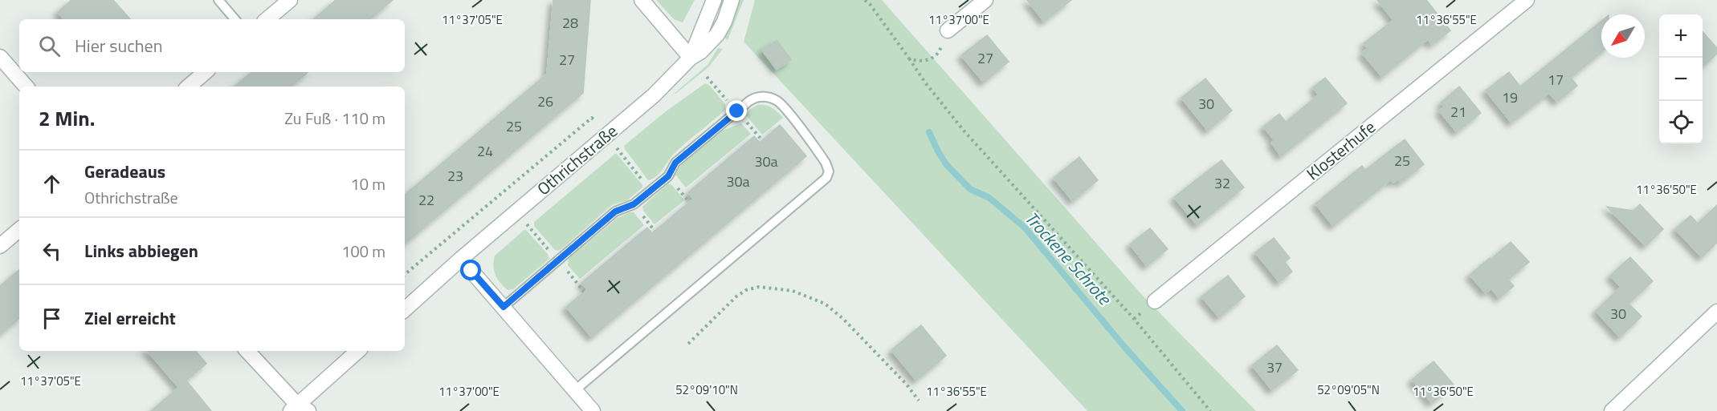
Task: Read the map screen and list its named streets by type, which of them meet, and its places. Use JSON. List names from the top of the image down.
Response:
{
  "streets": {
    "street": ["Klosterhufe", "Othrichstraße"]
  },
  "water": ["Trockene Schrote"],
  "house_numbers": [
    "28",
    "27",
    "27",
    "17",
    "19",
    "26",
    "30",
    "21",
    "25",
    "24",
    "25",
    "30a",
    "23",
    "30a",
    "32",
    "22",
    "30",
    "37"
  ],
  "north": "bottom left",
  "page": {
    "map_buttons": ["+", "−"],
    "search": "Hier suchen",
    "heading": ["2 Min.", "Zu Fuß · 110 m"],
    "list": [
      ["Geradeaus", "Othrichstraße", "10 m"],
      ["Links abbiegen", "100 m"],
      "Ziel erreicht"
    ]
  },
  "coordinates": [
    "11°37'05\"E",
    "11°37'00\"E",
    "11°36'55\"E",
    "11°36'50\"E",
    "52°09'10\"N",
    "52°09'05\"N"
  ]
}
